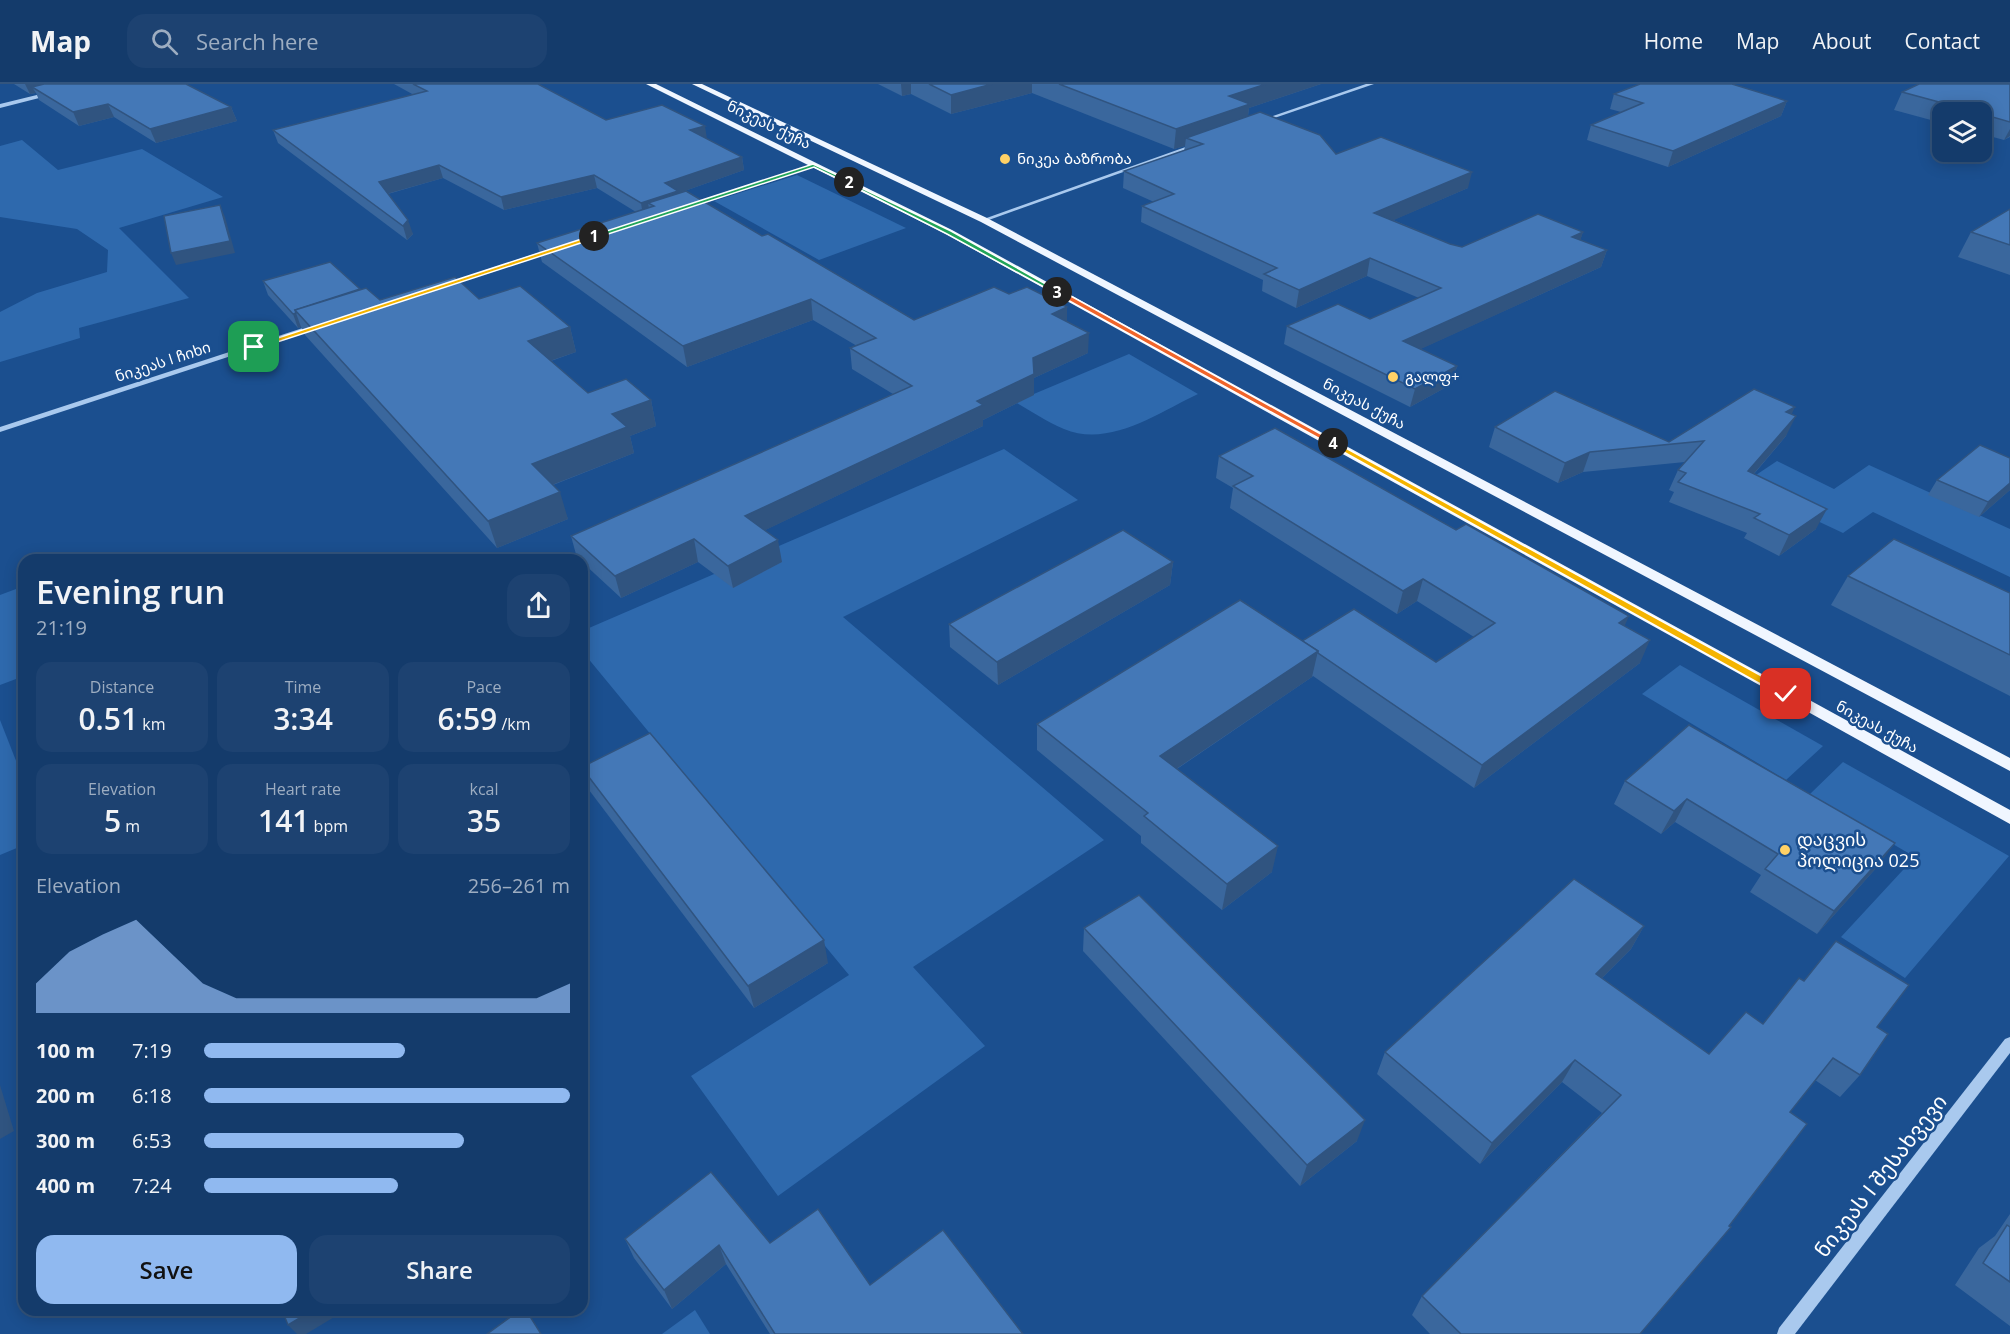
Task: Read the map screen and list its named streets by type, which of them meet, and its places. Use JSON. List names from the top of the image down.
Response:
{
  "streets": {
    "main road": ["ნიკეას ქუჩა"],
    "street": ["ნიკეას I ჩიხი", "ნიკეას I შესახვევი"]
  },
  "places": ["ნიკეა ბაზრობა", "გალფ+", "დაცვის პოლიცია 025"],
  "page": {
    "header": "Map",
    "search": "Search here",
    "nav": [
      "Home",
      "Map",
      "About",
      "Contact"
    ],
    "pins": [
      "2",
      "1",
      "3",
      "4"
    ],
    "heading": ["Evening run", "21:19"],
    "stats": [
      ["Distance", "0.51 km"],
      ["Time", "3:34"],
      ["Pace", "6:59 /km"],
      ["Elevation", "5 m"],
      ["Heart rate", "141 bpm"],
      ["kcal", "35"]
    ],
    "chart": ["Elevation", "256–261 m"],
    "list": [
      {
        "name": "100 m",
        "note": "7:19"
      },
      {
        "name": "200 m",
        "note": "6:18"
      },
      {
        "name": "300 m",
        "note": "6:53"
      },
      {
        "name": "400 m",
        "note": "7:24"
      }
    ],
    "buttons": ["Save", "Share"]
  }
}
